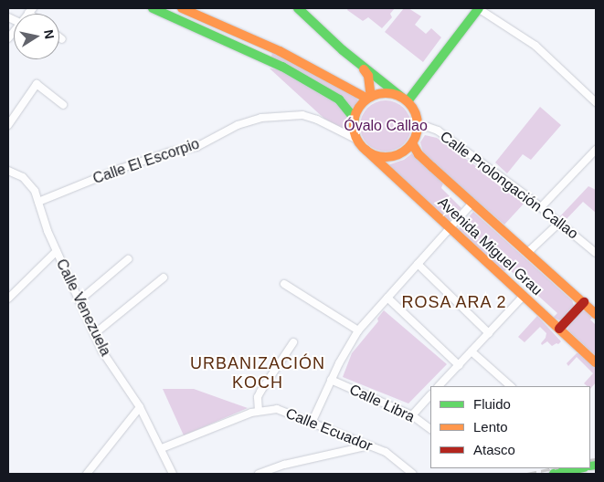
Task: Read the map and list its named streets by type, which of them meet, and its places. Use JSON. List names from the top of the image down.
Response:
{
  "streets": {
    "main road": ["Avenida Miguel Grau"],
    "street": [
      "Calle El Escorpio",
      "Calle Prolongación Callao",
      "Calle Venezuela",
      "Calle Libra",
      "Calle Ecuador"
    ]
  },
  "crossings": [
    ["Calle El Escorpio", "Calle Prolongación Callao"],
    ["Calle El Escorpio", "Avenida Miguel Grau"],
    ["Calle El Escorpio", "Calle Venezuela"],
    ["Calle Prolongación Callao", "Avenida Miguel Grau"],
    ["Calle Venezuela", "Calle Ecuador"]
  ],
  "districts": ["ROSA ARA 2", "URBANIZACIÓN KOCH"],
  "parks": ["Óvalo Callao"],
  "legend": ["Fluido", "Lento", "Atasco"],
  "north": "right"
}
